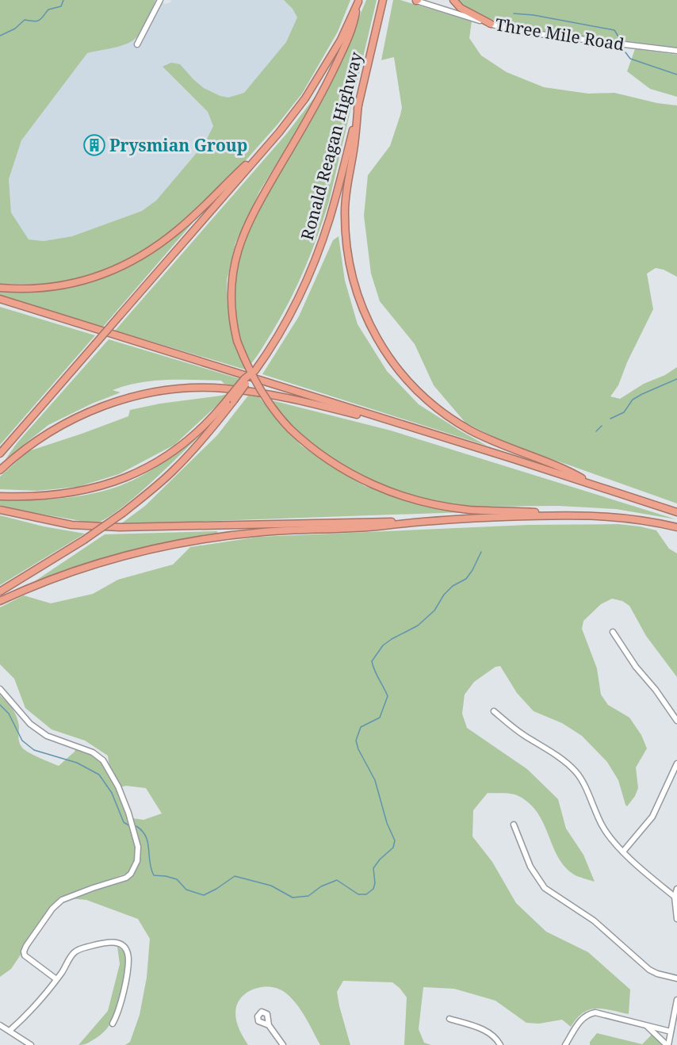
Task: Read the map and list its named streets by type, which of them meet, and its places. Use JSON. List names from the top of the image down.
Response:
{
  "streets": {
    "highway": ["Ronald Reagan Highway"],
    "street": ["Three Mile Road"]
  },
  "places": {
    "building": ["Prysmian Group"]
  }
}
